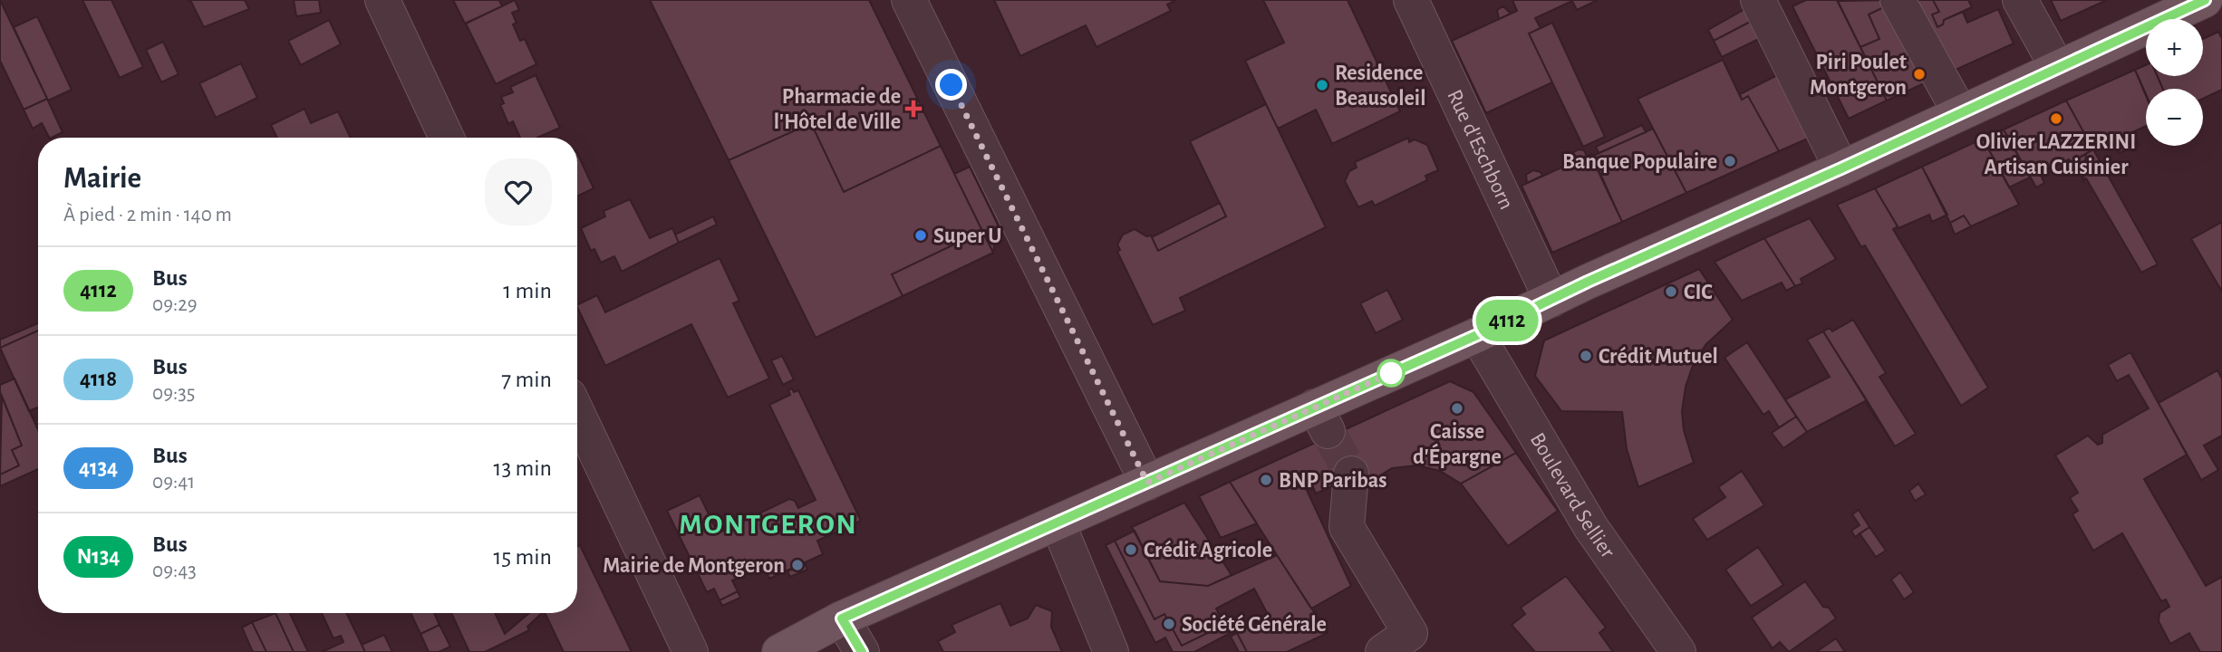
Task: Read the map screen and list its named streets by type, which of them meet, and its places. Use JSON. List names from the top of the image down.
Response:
{
  "streets": {
    "street": ["Rue d'Eschborn", "Boulevard Sellier"]
  },
  "districts": ["MONTGERON"],
  "places": {
    "other": [
      "Piri Poulet Montgeron",
      "Residence Beausoleil",
      "Olivier LAZZERINI Artisan Cuisinier",
      "Banque Populaire",
      "Super U",
      "CIC",
      "Crédit Mutuel",
      "Caisse d'Épargne",
      "BNP Paribas",
      "Crédit Agricole",
      "Mairie de Montgeron",
      "Société Générale"
    ],
    "health": ["Pharmacie de l'Hôtel de Ville"]
  },
  "lines": ["bus line 4112"],
  "page": {
    "on_map": "4112",
    "map_buttons": ["+", "−"],
    "heading": ["Mairie", "À pied · 2 min · 140 m"],
    "list": [
      {
        "mark": "4112",
        "name": "Bus",
        "note": "09:29",
        "value": "1 min"
      },
      {
        "mark": "4118",
        "name": "Bus",
        "note": "09:35",
        "value": "7 min"
      },
      {
        "mark": "4134",
        "name": "Bus",
        "note": "09:41",
        "value": "13 min"
      },
      {
        "mark": "N134",
        "name": "Bus",
        "note": "09:43",
        "value": "15 min"
      }
    ]
  }
}
